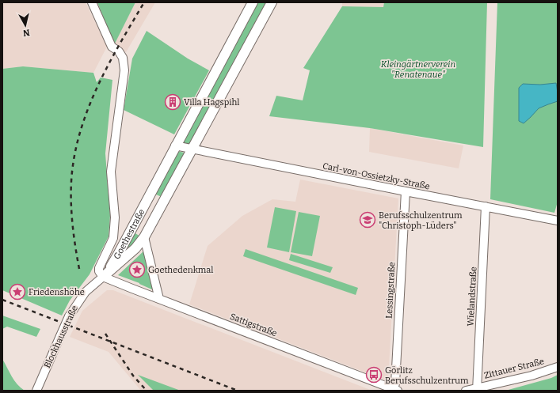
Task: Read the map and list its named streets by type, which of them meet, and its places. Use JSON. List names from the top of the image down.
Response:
{
  "streets": {
    "street": [
      "Carl-von-Ossietzky-Straße",
      "Goethestraße",
      "Lessingstraße",
      "Wielandstraße",
      "Sattigstraße",
      "Blockhausstraße",
      "Zittauer Straße"
    ]
  },
  "crossings": [
    ["Carl-von-Ossietzky-Straße", "Goethestraße"],
    ["Carl-von-Ossietzky-Straße", "Lessingstraße"],
    ["Carl-von-Ossietzky-Straße", "Wielandstraße"],
    ["Goethestraße", "Sattigstraße"],
    ["Goethestraße", "Blockhausstraße"],
    ["Lessingstraße", "Sattigstraße"],
    ["Wielandstraße", "Zittauer Straße"],
    ["Sattigstraße", "Blockhausstraße"]
  ],
  "parks": ["Kleingärtnerverein \"Renatenaue\""],
  "places": {
    "building": ["Villa Hagspihl"],
    "school or university": ["Berufsschulzentrum \"Christoph-Lüders\""],
    "place": ["Goethedenkmal", "Friedenshöhe"],
    "bus stop": ["Görlitz Berufsschulzentrum"]
  },
  "north": "bottom"
}
